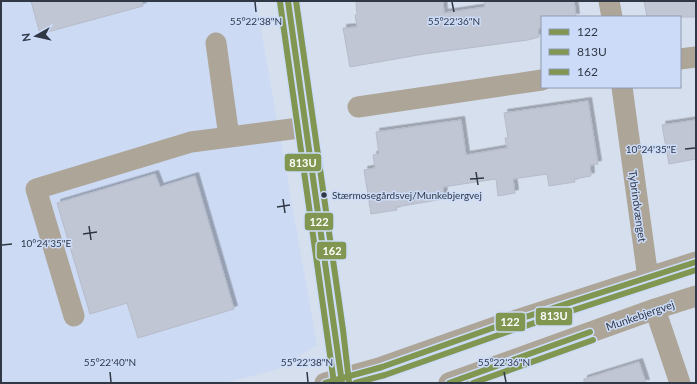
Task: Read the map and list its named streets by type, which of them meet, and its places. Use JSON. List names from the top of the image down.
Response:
{
  "streets": {
    "street": ["Tybrindvænget", "Munkebjergvej"]
  },
  "places": ["Stærmosegårdsvej/Munkebjergvej"],
  "lines": ["transit line 122", "transit line 162", "transit line 813U"],
  "legend": ["122", "813U", "162"],
  "north": "left",
  "coordinates": [
    "55°22'38\"N",
    "55°22'36\"N",
    "10°24'35\"E",
    "55°22'40\"N"
  ]
}
